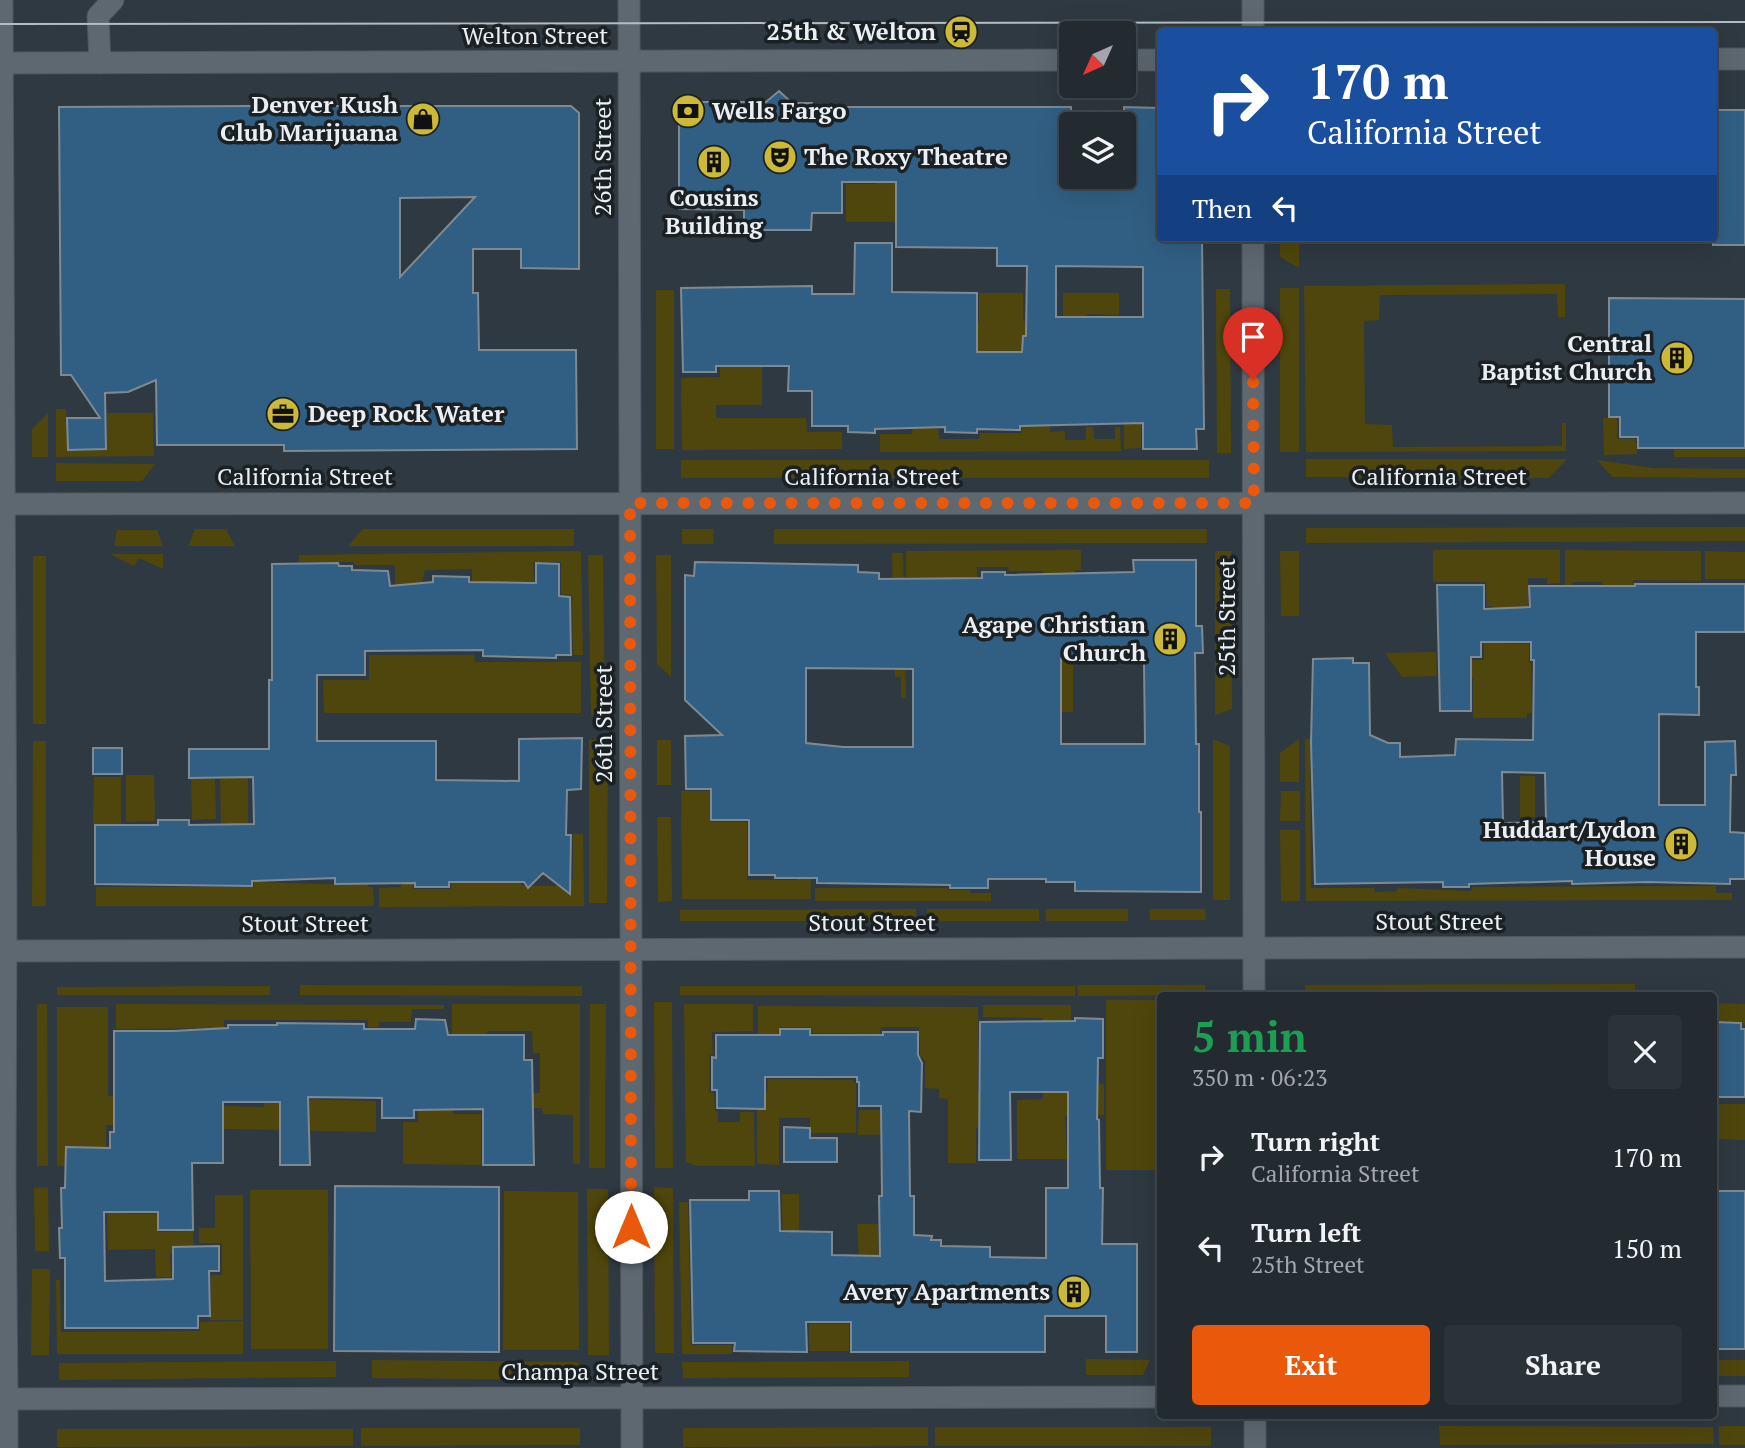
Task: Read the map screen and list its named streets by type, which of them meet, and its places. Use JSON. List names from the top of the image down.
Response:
{
  "streets": {
    "street": [
      "Welton Street",
      "26th Street",
      "California Street",
      "25th Street",
      "Stout Street",
      "Champa Street"
    ]
  },
  "crossings": [
    ["Welton Street", "26th Street"],
    ["26th Street", "California Street"],
    ["26th Street", "Stout Street"],
    ["26th Street", "Champa Street"],
    ["California Street", "25th Street"],
    ["25th Street", "Stout Street"]
  ],
  "places": {
    "station": ["25th & Welton"],
    "bank": ["Wells Fargo"],
    "shop": ["Denver Kush Club Marijuana"],
    "theatre": ["The Roxy Theatre"],
    "building": [
      "Cousins Building",
      "Central Baptist Church",
      "Agape Christian Church",
      "Huddart/Lydon House",
      "Avery Apartments"
    ],
    "office": ["Deep Rock Water"]
  },
  "north": "bottom left",
  "page": {
    "turn": ["170 m", "California Street"],
    "then": "Then",
    "heading": ["5 min", "350 m · 06:23"],
    "list": [
      {
        "name": "Turn right",
        "note": "California Street",
        "value": "170 m"
      },
      {
        "name": "Turn left",
        "note": "25th Street",
        "value": "150 m"
      }
    ],
    "buttons": ["Exit", "Share"]
  }
}
